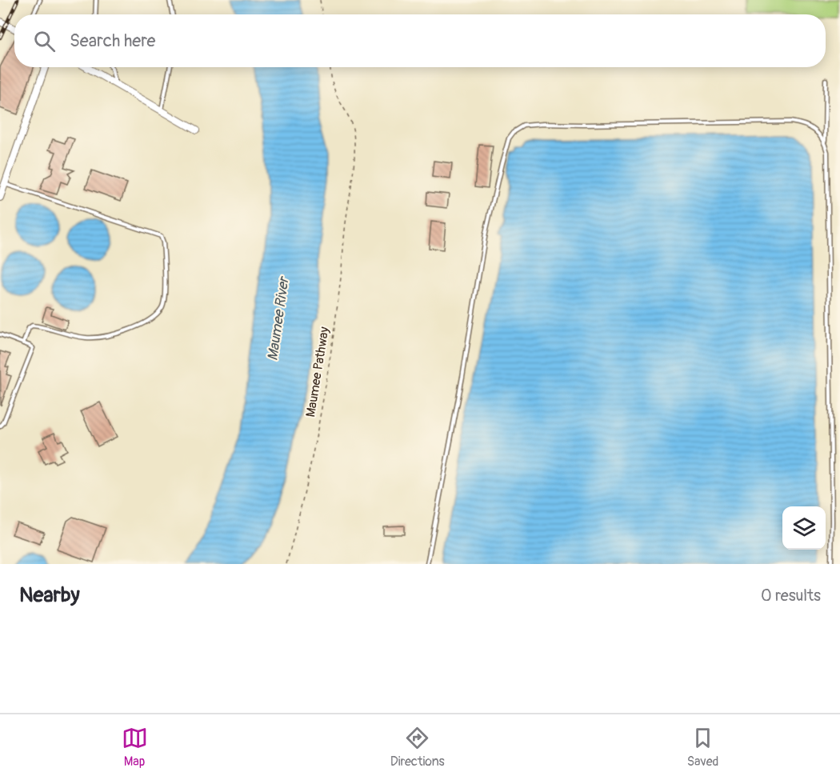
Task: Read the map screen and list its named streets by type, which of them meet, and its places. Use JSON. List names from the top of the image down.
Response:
{
  "streets": {
    "path": ["Maumee Pathway"]
  },
  "water": ["Maumee River"],
  "page": {
    "search": "Search here",
    "heading": ["Nearby", "0 results"],
    "nav": ["Map", "Directions", "Saved"]
  }
}
